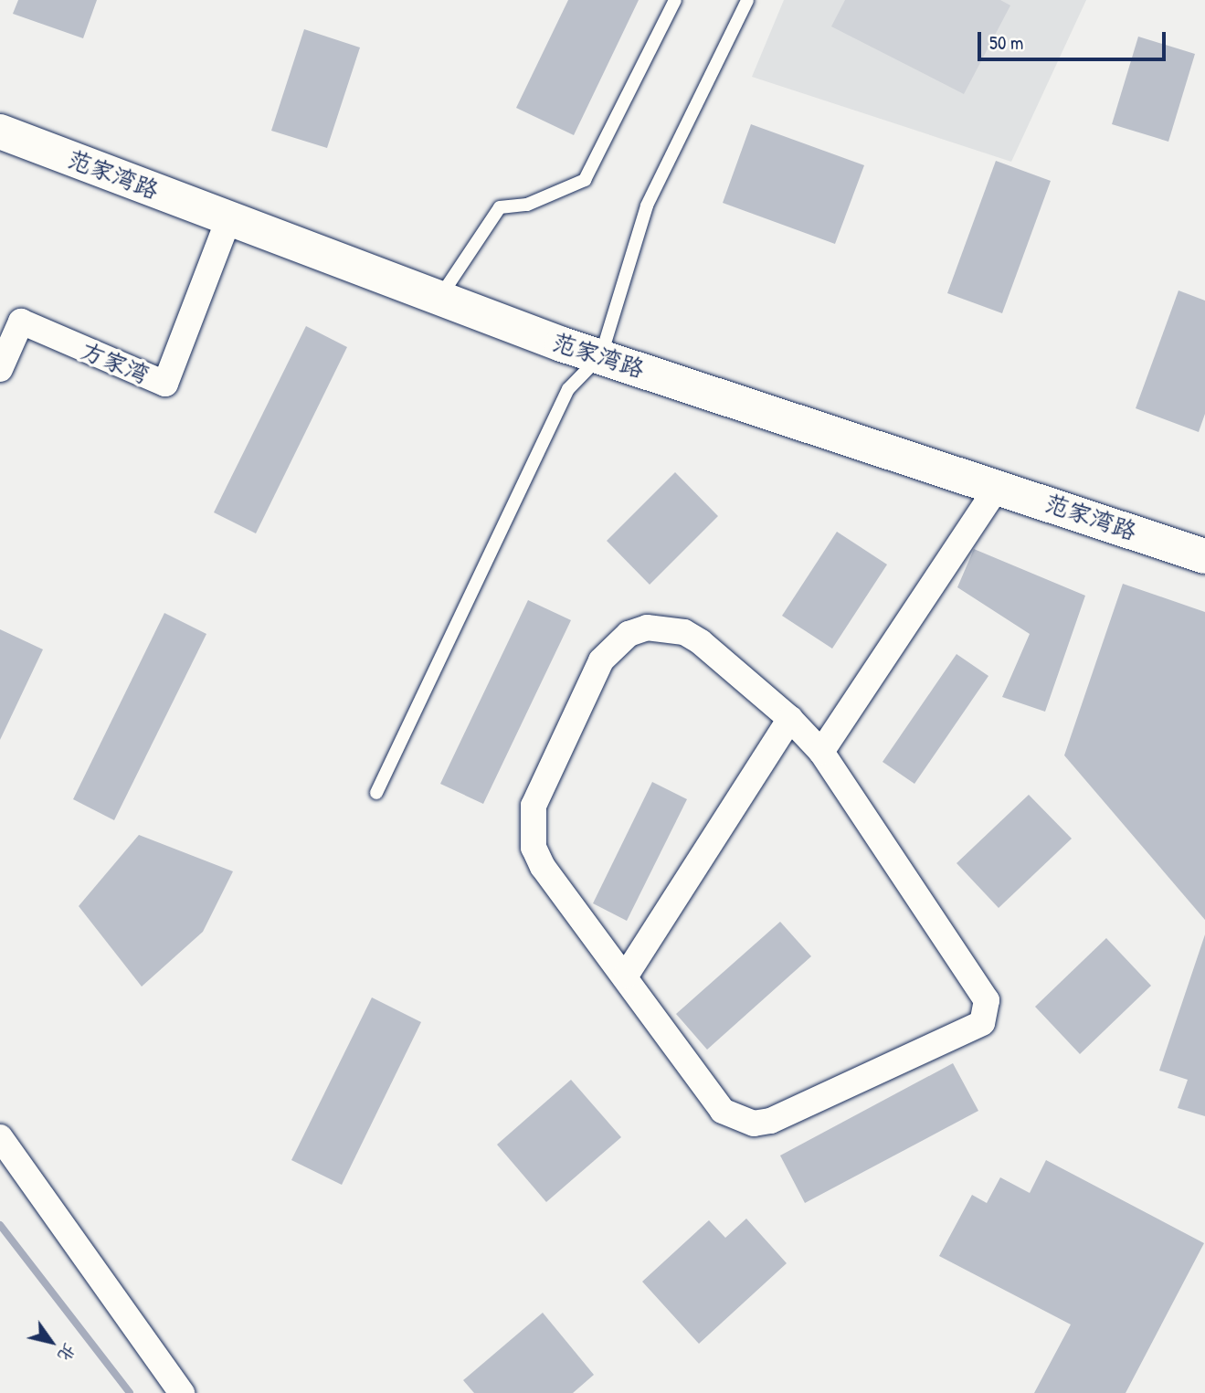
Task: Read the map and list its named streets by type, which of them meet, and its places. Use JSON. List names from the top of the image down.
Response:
{
  "streets": {
    "main road": ["范家湾路"],
    "street": ["方家湾"]
  },
  "crossings": [
    ["范家湾路", "方家湾"]
  ],
  "scale_bar": "50 m",
  "north": "bottom right"
}
